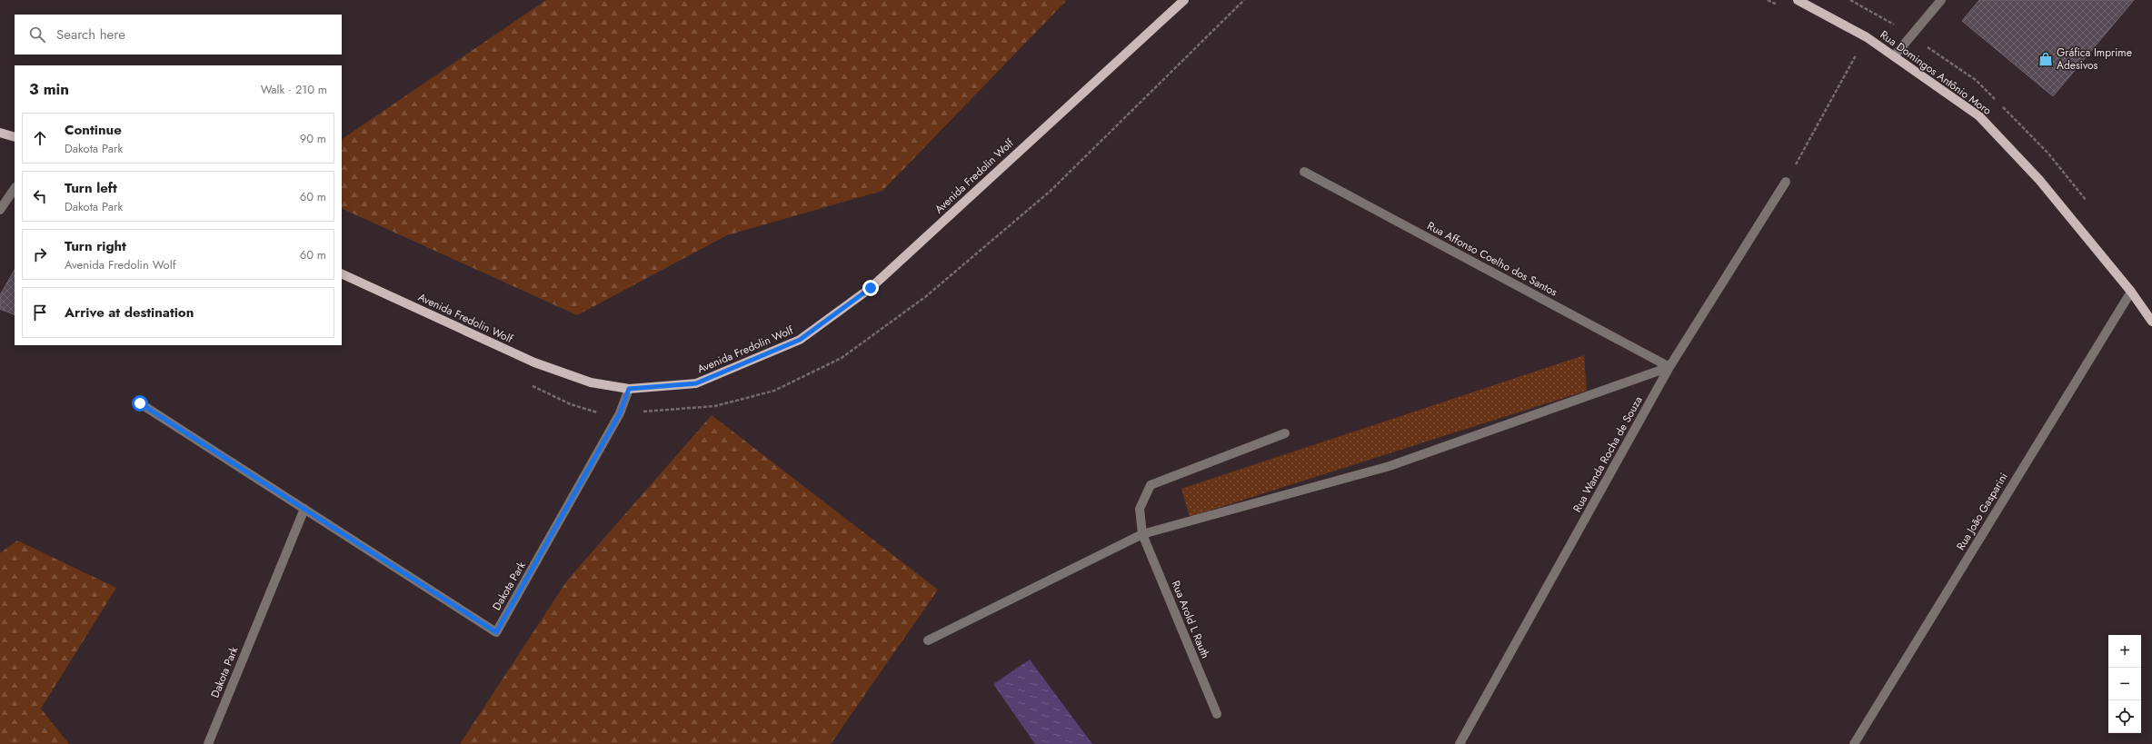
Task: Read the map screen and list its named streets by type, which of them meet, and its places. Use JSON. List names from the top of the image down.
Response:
{
  "streets": {
    "main road": ["Rua Domingos Antônio Moro", "Avenida Fredolin Wolf"],
    "street": [
      "Rua Affonso Coelho dos Santos",
      "Rua Wanda Rocha de Souza",
      "Rua João Gasparini",
      "Dakota Park",
      "Rua Arold L Rauth"
    ]
  },
  "crossings": [
    ["Rua Domingos Antônio Moro", "Rua João Gasparini"],
    ["Avenida Fredolin Wolf", "Dakota Park"],
    ["Rua Affonso Coelho dos Santos", "Rua Wanda Rocha de Souza"]
  ],
  "places": {
    "shop": ["Gráfica Imprime Adesivos"]
  },
  "page": {
    "search": "Search here",
    "heading": ["3 min", "Walk · 210 m"],
    "list": [
      ["Continue", "Dakota Park", "90 m"],
      ["Turn left", "Dakota Park", "60 m"],
      ["Turn right", "Avenida Fredolin Wolf", "60 m"],
      "Arrive at destination"
    ],
    "map_buttons": ["+", "−"]
  }
}
